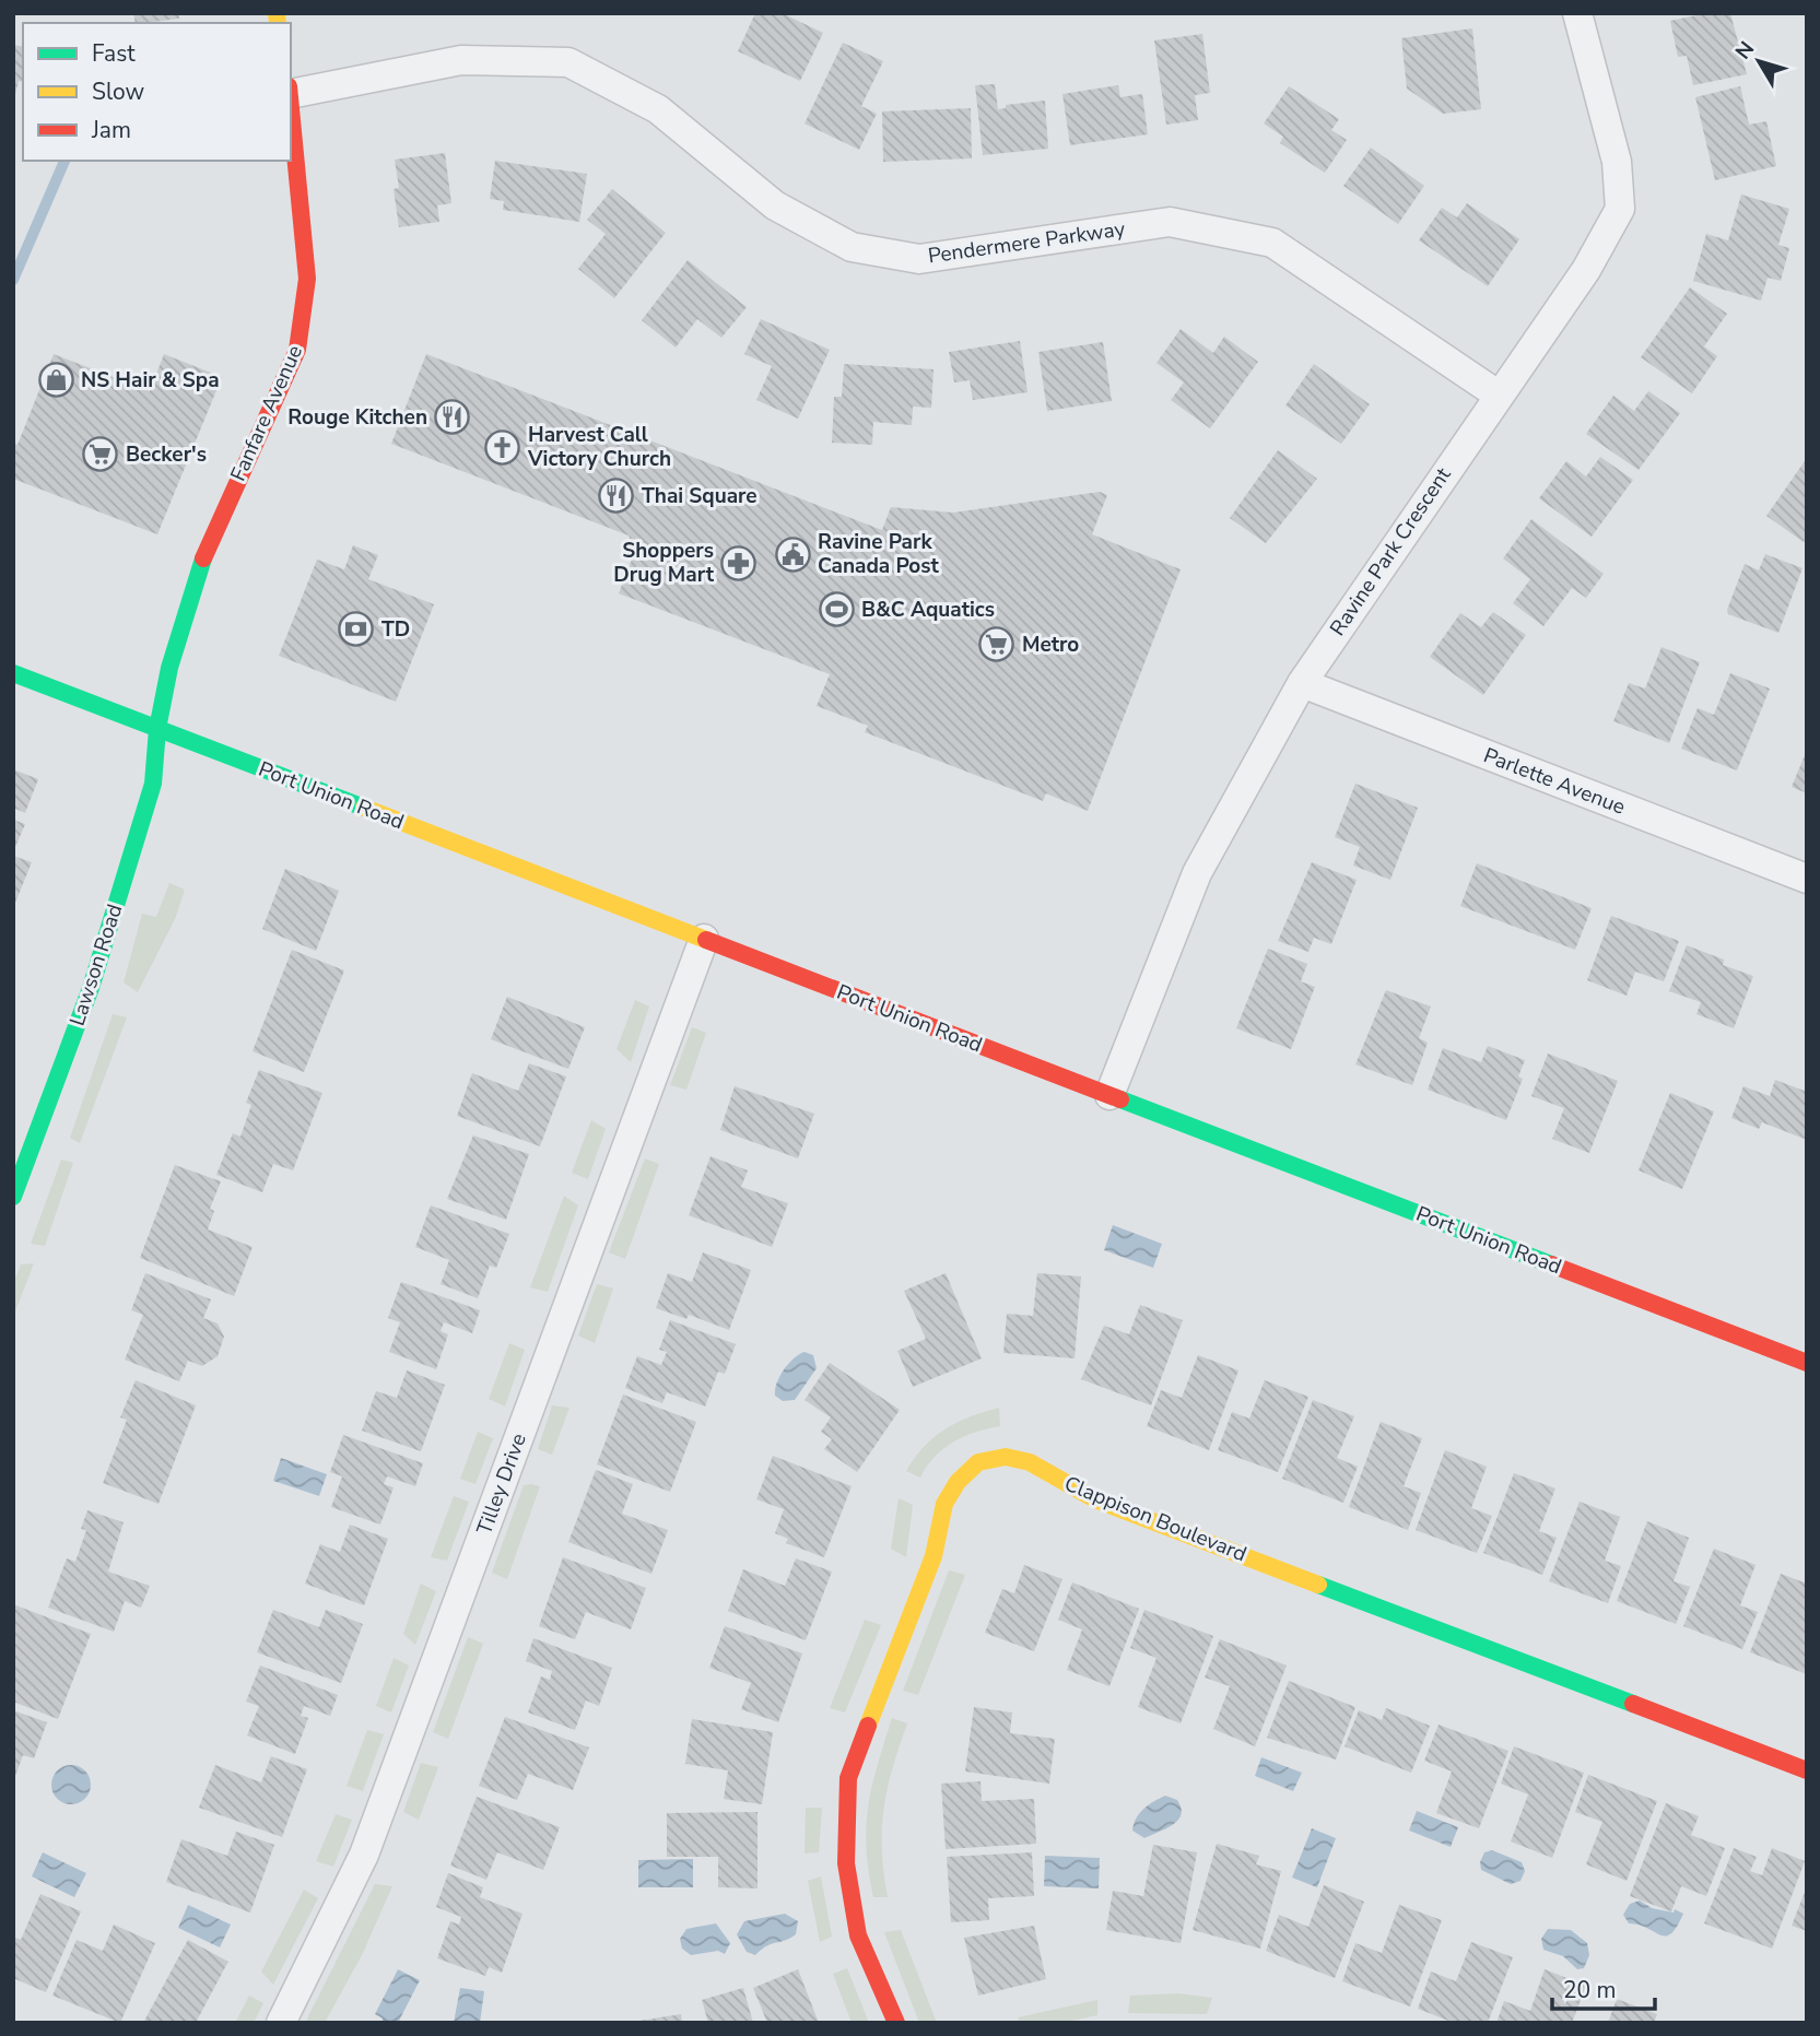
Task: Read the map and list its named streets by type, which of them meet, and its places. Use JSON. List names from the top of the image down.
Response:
{
  "streets": {
    "street": [
      "Pendermere Parkway",
      "Fanfare Avenue",
      "Ravine Park Crescent",
      "Parlette Avenue",
      "Port Union Road",
      "Lawson Road",
      "Tilley Drive",
      "Clappison Boulevard"
    ]
  },
  "crossings": [
    ["Pendermere Parkway", "Ravine Park Crescent"],
    ["Fanfare Avenue", "Port Union Road"],
    ["Fanfare Avenue", "Lawson Road"],
    ["Ravine Park Crescent", "Parlette Avenue"],
    ["Ravine Park Crescent", "Port Union Road"],
    ["Port Union Road", "Lawson Road"],
    ["Port Union Road", "Tilley Drive"]
  ],
  "places": {
    "shop": ["NS Hair & Spa"],
    "restaurant": ["Rouge Kitchen", "Thai Square"],
    "church": ["Harvest Call Victory Church"],
    "supermarket": ["Becker's", "Metro"],
    "public building": ["Ravine Park Canada Post"],
    "pharmacy": ["Shoppers Drug Mart"],
    "sports": ["B&C Aquatics"],
    "bank": ["TD"]
  },
  "legend": ["Fast", "Slow", "Jam"],
  "scale_bar": "20 m",
  "north": "top left"
}
